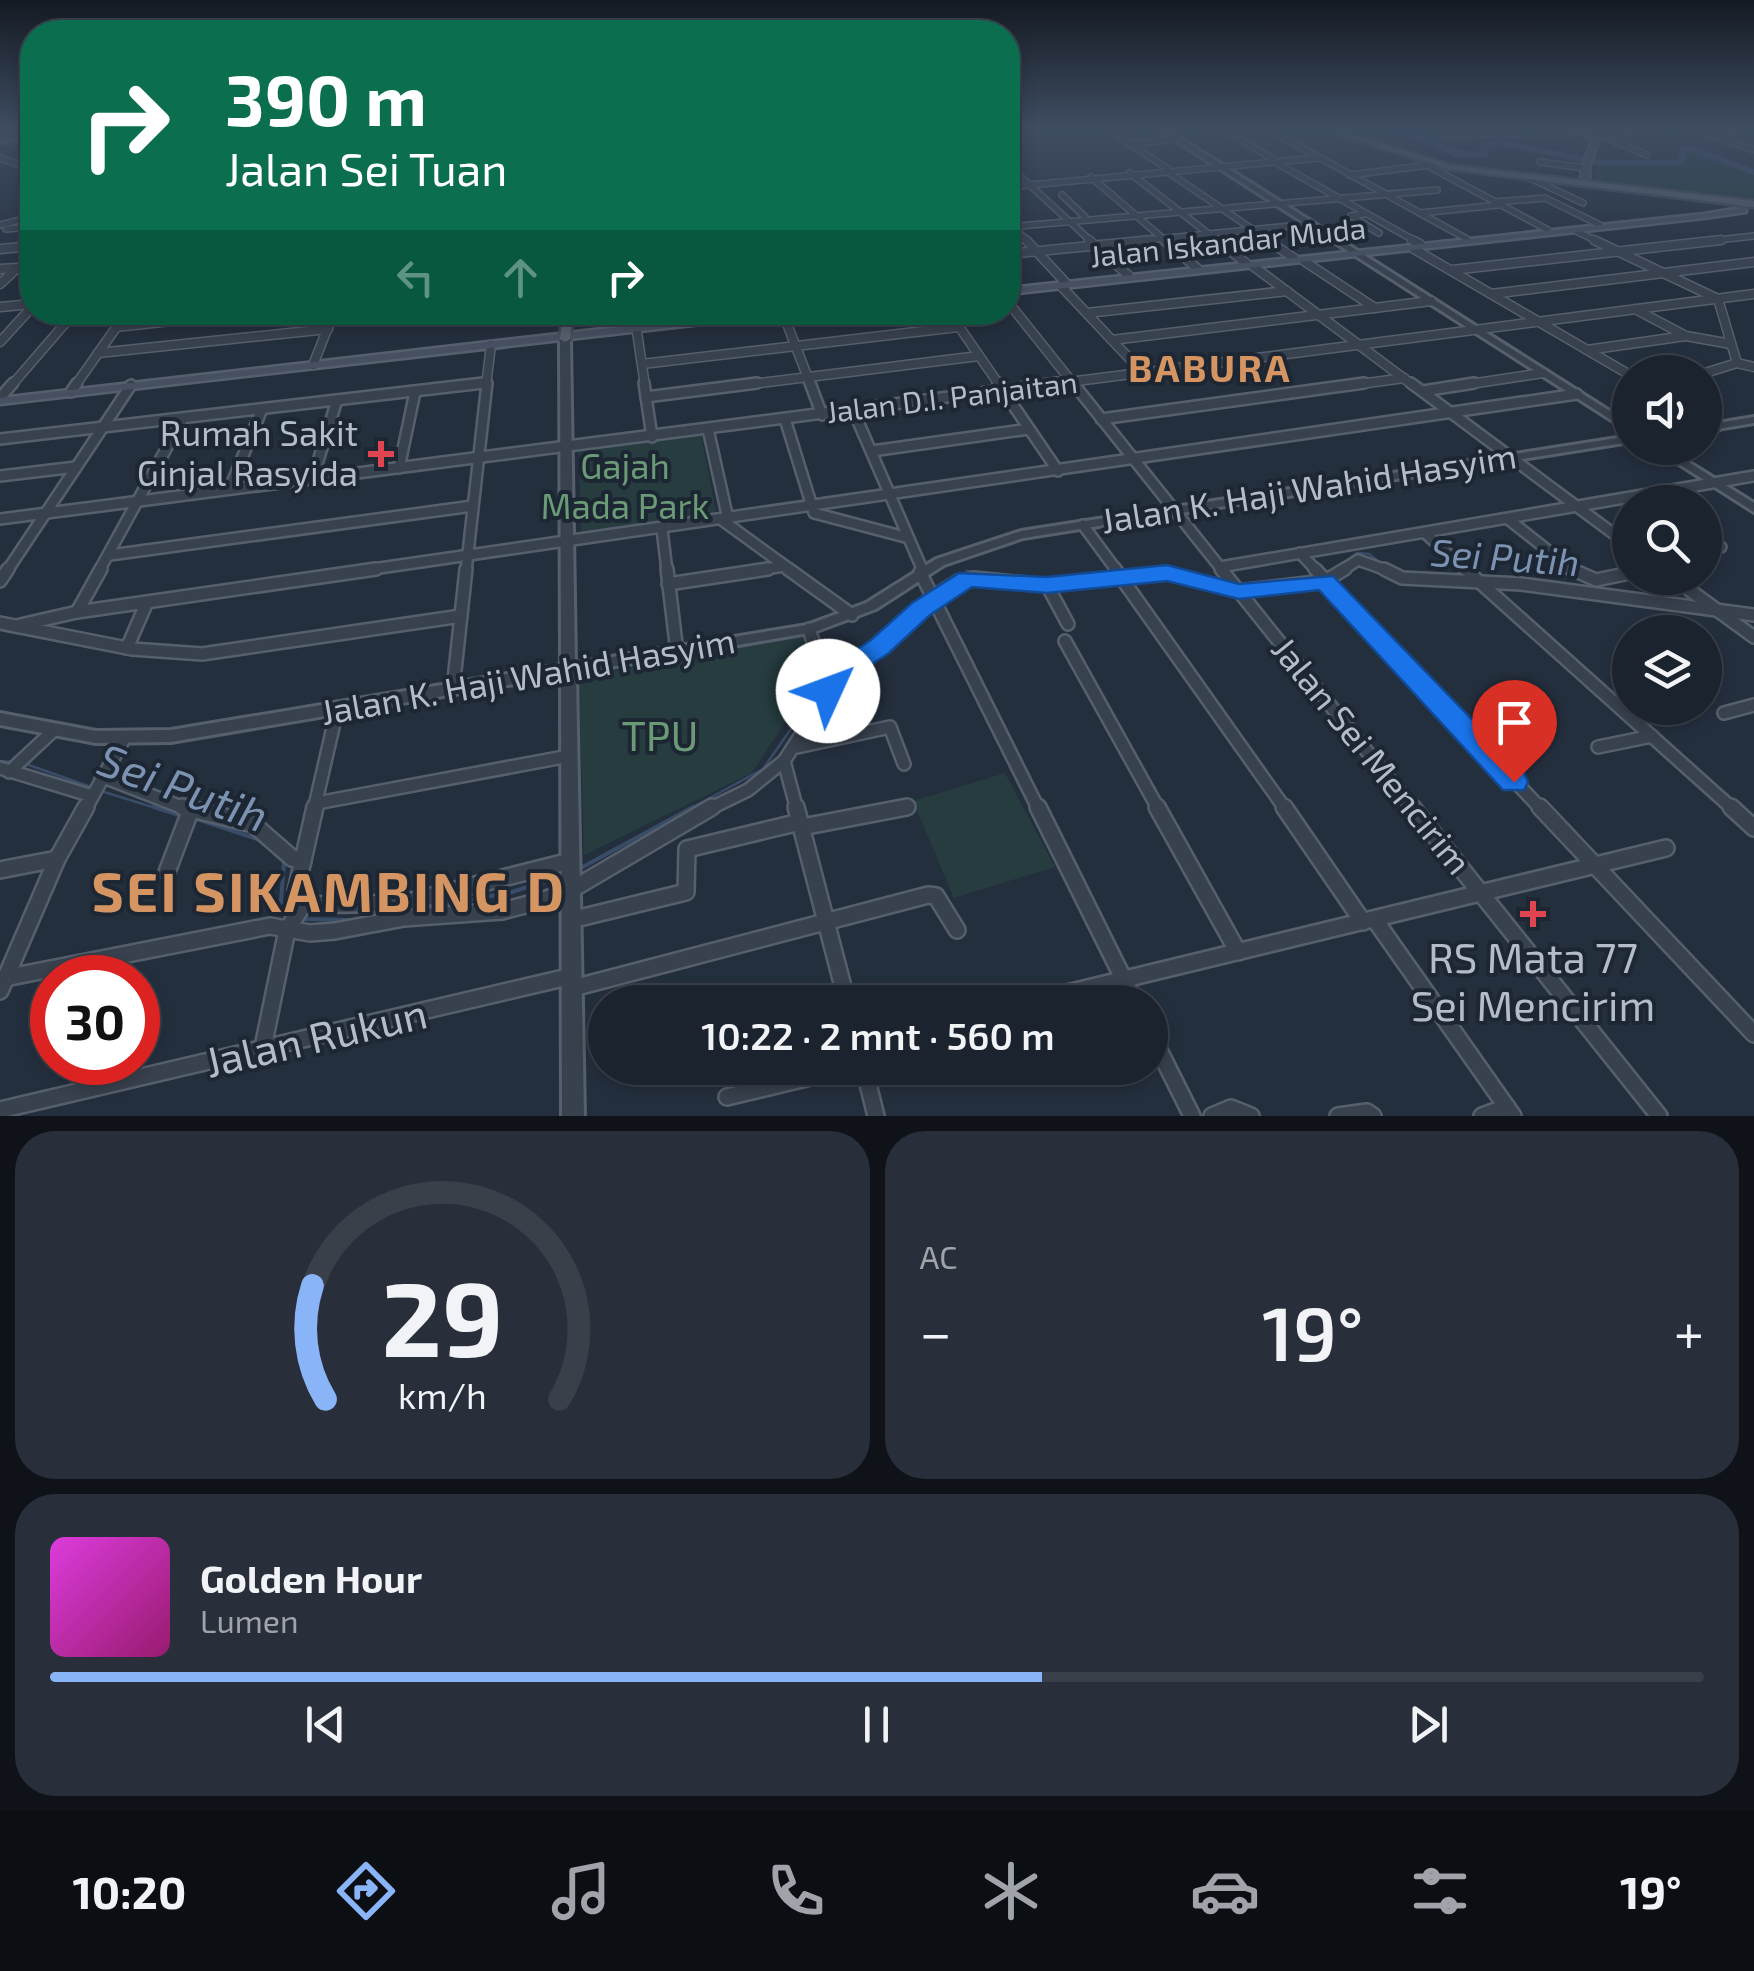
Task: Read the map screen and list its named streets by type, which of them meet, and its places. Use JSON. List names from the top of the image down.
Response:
{
  "streets": {
    "main road": ["Jalan Iskandar Muda"],
    "street": [
      "Jalan D.I. Panjaitan",
      "Jalan K. Haji Wahid Hasyim",
      "Jalan Sei Mencirim",
      "Jalan Rukun"
    ]
  },
  "crossings": [
    ["Jalan D.I. Panjaitan", "Jalan Sei Mencirim"],
    ["Jalan K. Haji Wahid Hasyim", "Jalan Sei Mencirim"]
  ],
  "districts": ["BABURA", "SEI SIKAMBING D"],
  "water": ["Sei Putih"],
  "parks": ["Gajah Mada Park", "TPU"],
  "places": {
    "health": ["Rumah Sakit Ginjal Rasyida", "RS Mata 77 Sei Mencirim"]
  },
  "page": {
    "turn": ["390 m", "Jalan Sei Tuan"],
    "limit": "30",
    "trip": "10:22 · 2 mnt · 560 m",
    "tile": "AC",
    "heat": ["−", "19°", "+"],
    "song": ["Golden Hour", "Lumen"],
    "tabs": ["10:20", "19°"],
    "gauge": ["29", "km/h"]
  }
}
